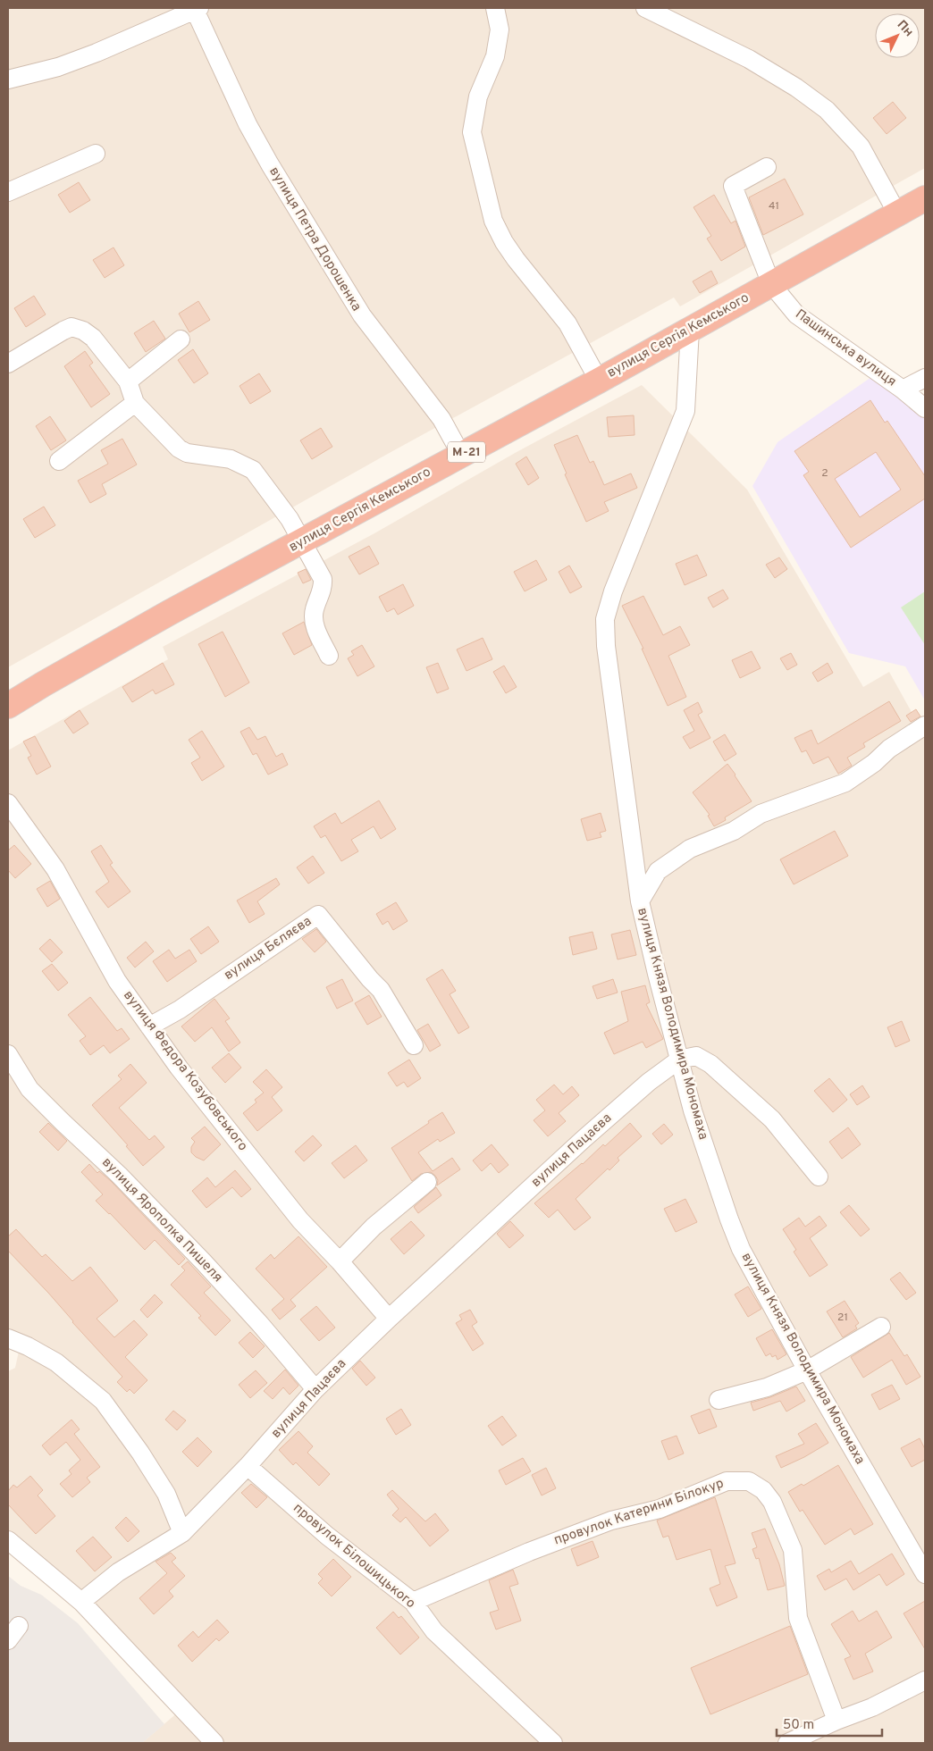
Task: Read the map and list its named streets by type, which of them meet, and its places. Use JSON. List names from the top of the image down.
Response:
{
  "streets": {
    "highway": ["вулиця Сергія Кемського", "М-21"],
    "street": [
      "вулиця Петра Дорошенка",
      "Пашинська вулиця",
      "вулиця Бєляєва",
      "вулиця Князя Володимира Мономаха",
      "вулиця Федора Козубовського",
      "вулиця Пацаєва",
      "вулиця Ярополка Пишеля",
      "провулок Катерини Білокур",
      "провулок Білошицького"
    ]
  },
  "crossings": [
    ["вулиця Петра Дорошенка", "вулиця Сергія Кемського"],
    ["вулиця Сергія Кемського", "Пашинська вулиця"],
    ["вулиця Сергія Кемського", "вулиця Князя Володимира Мономаха"],
    ["вулиця Бєляєва", "вулиця Федора Козубовського"],
    ["вулиця Князя Володимира Мономаха", "вулиця Пацаєва"],
    ["вулиця Федора Козубовського", "вулиця Пацаєва"],
    ["вулиця Пацаєва", "вулиця Ярополка Пишеля"],
    ["вулиця Пацаєва", "провулок Білошицького"],
    ["провулок Катерини Білокур", "провулок Білошицького"]
  ],
  "house_numbers": ["41", "2", "21"],
  "scale_bar": "50 m",
  "north": "top right"
}
